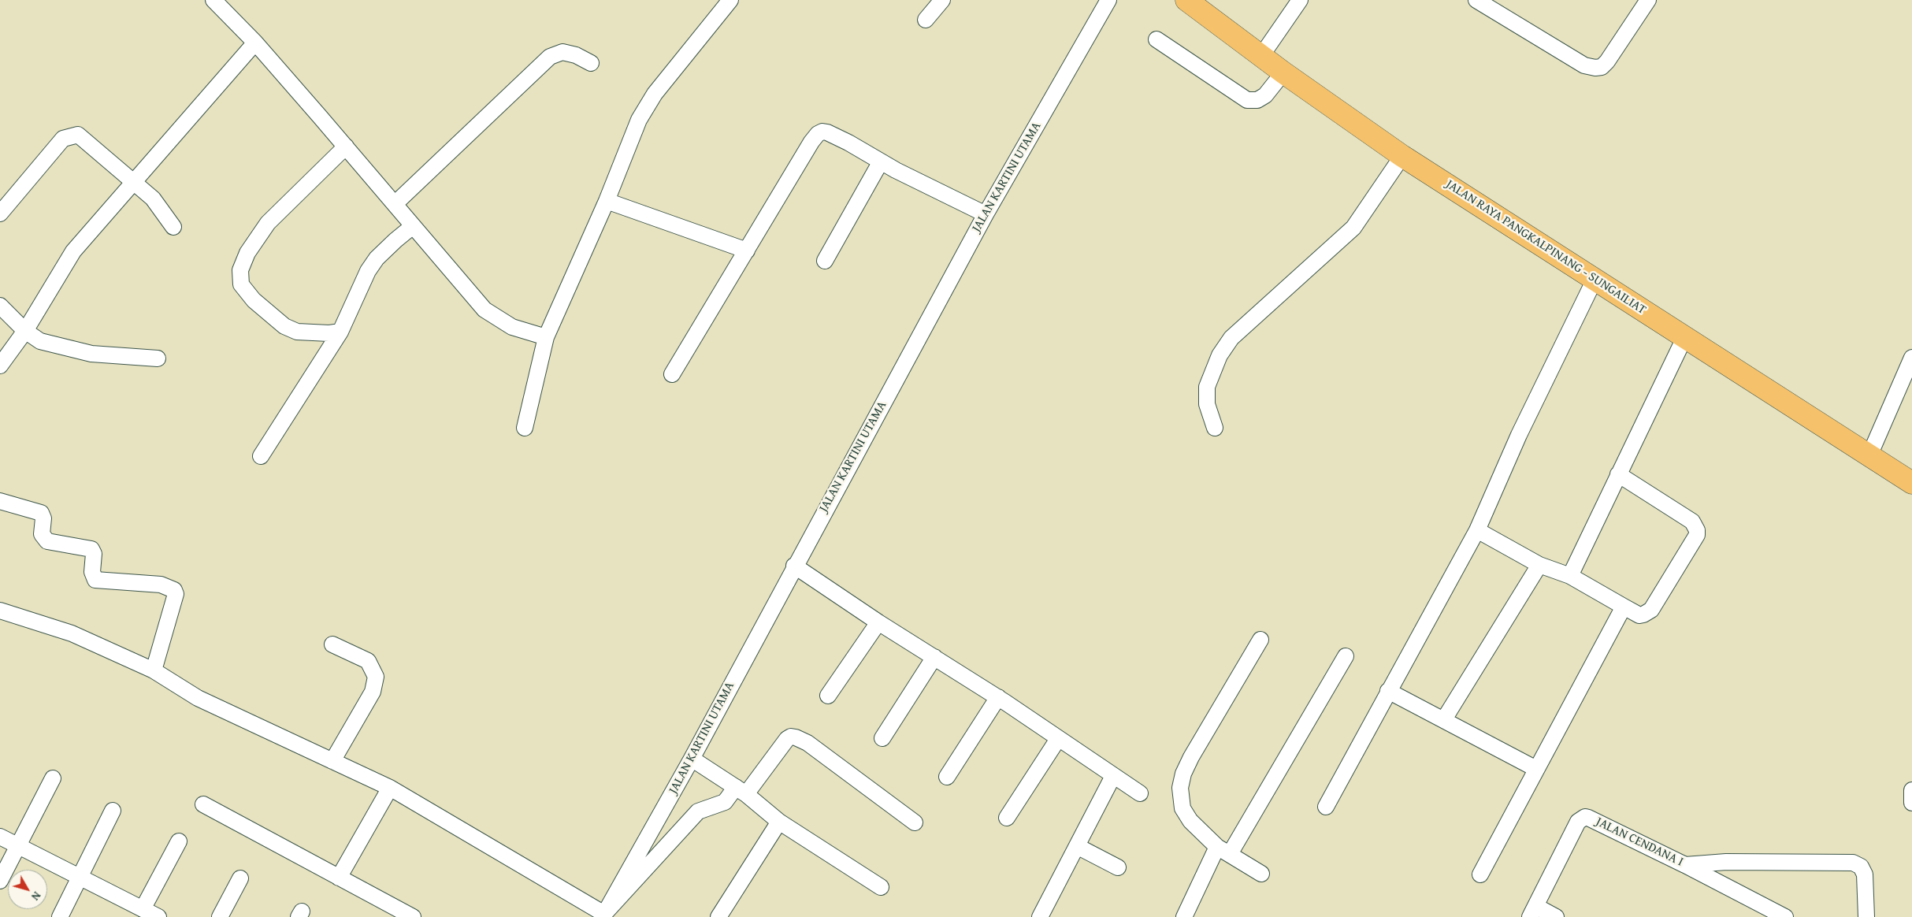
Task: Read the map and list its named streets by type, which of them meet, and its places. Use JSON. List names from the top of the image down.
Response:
{
  "streets": {
    "highway": ["JALAN RAYA PANGKALPINANG - SUNGAILIAT"],
    "street": ["JALAN KARTINI UTAMA", "JALAN CENDANA I"]
  },
  "north": "bottom right"
}
